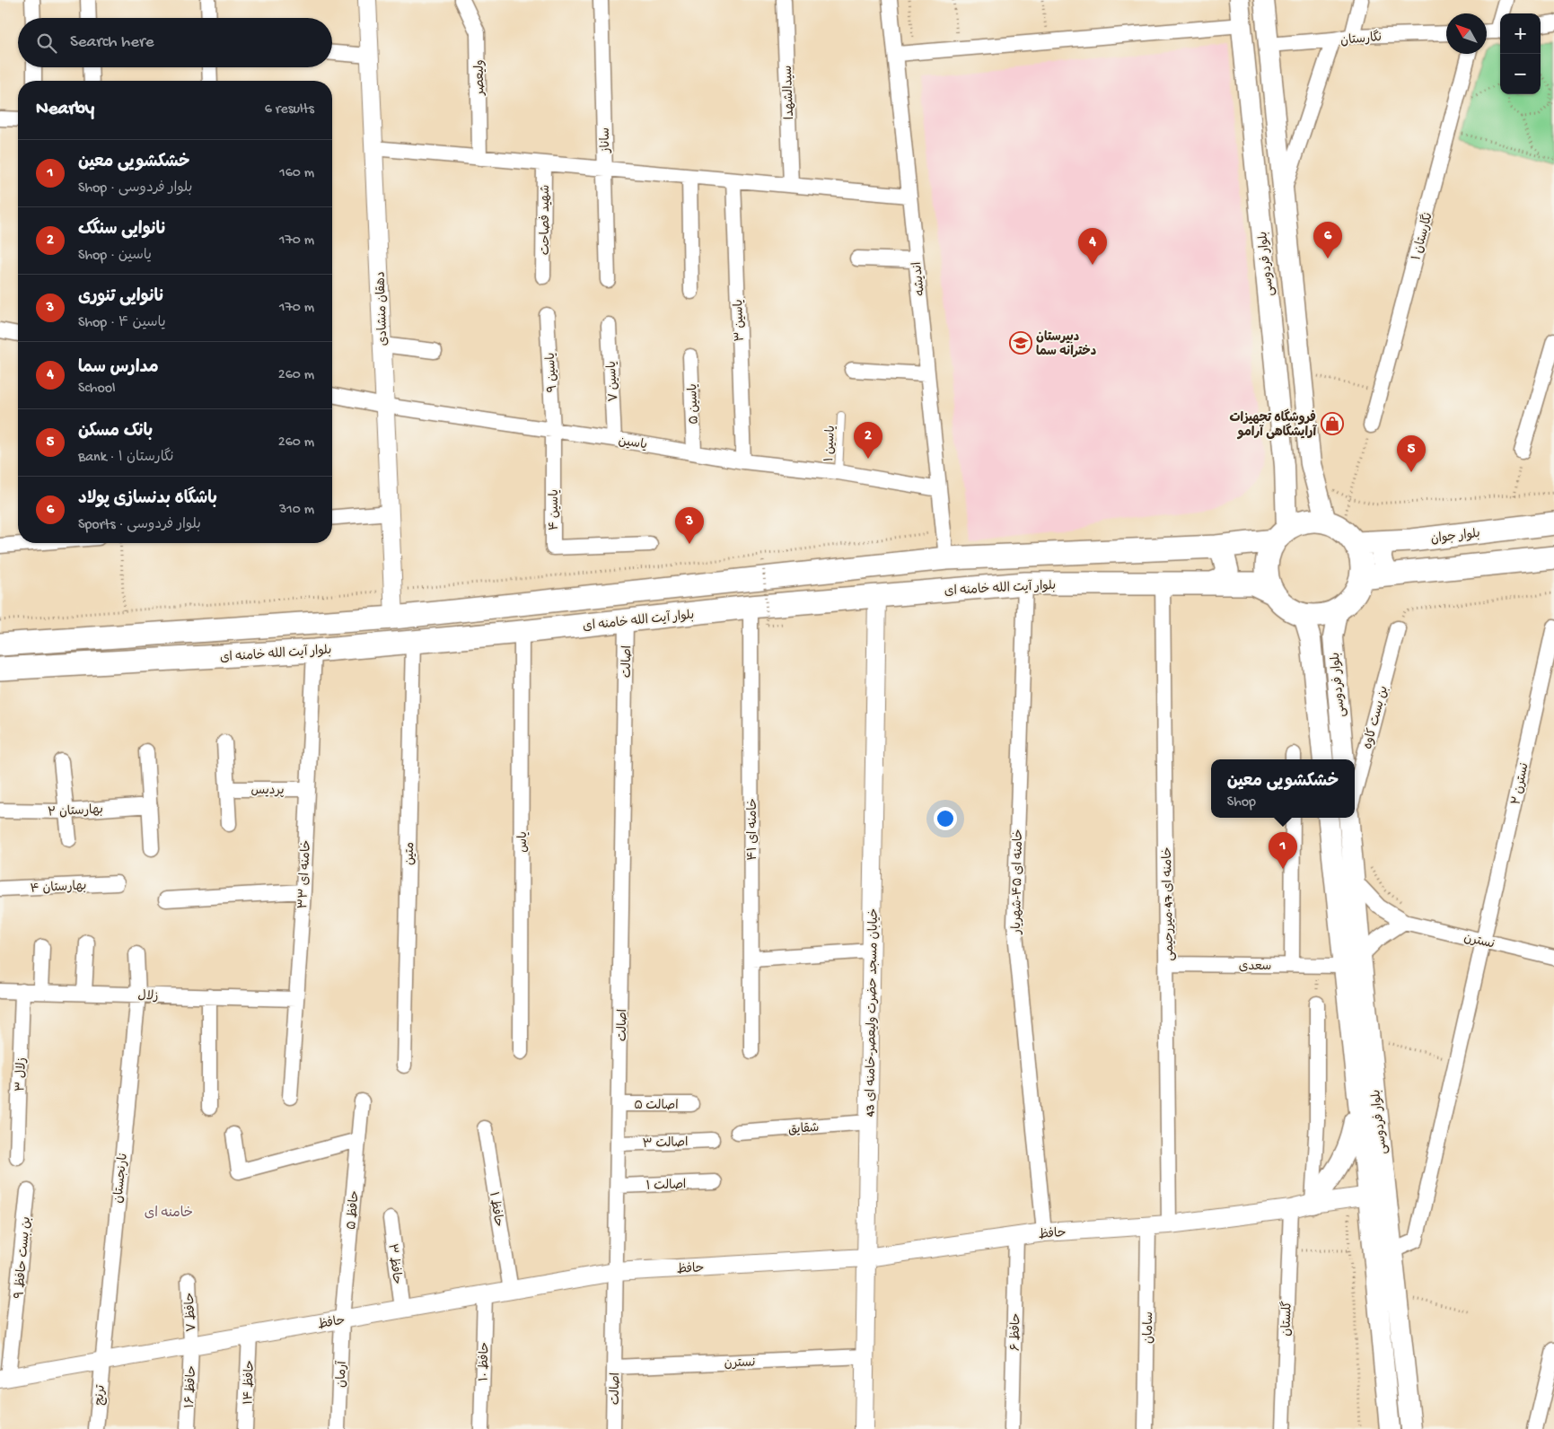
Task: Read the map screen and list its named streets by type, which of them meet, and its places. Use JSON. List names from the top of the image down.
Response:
{
  "streets": {
    "main road": ["بلوار فردوسی", "بلوار جوان", "بلوار آیت الله خامنه ای"],
    "street": [
      "نگارستان",
      "ولیعصر",
      "سیدالشهدا",
      "ساناز",
      "شهید فصاحت",
      "نگارستان ۱",
      "اندیشه",
      "دهقان منشادی",
      "یاسین ۳",
      "یاسین ۹",
      "یاسین ۷",
      "یاسین ۵",
      "یاسین",
      "یاسین ۴",
      "اصالت",
      "بن بست کاوه",
      "نسترن ۲",
      "پردیس",
      "بهارستان ۲",
      "خامنه ای ۴۱",
      "یاس",
      "متین",
      "خامنه ای ۳۳",
      "خامنه ای ۴۵-شهریار",
      "بهارستان ۴",
      "خامنه ای 47-میررحیمی",
      "نسترن",
      "سعدی",
      "زلال",
      "خیابان مسجد حضرت ولیعصر-خامنه ای 43",
      "۳ زلال",
      "اصالت ۵",
      "شقایق",
      "اصالت ۳",
      "نارنجستان",
      "اصالت ۱",
      "حافظ ۱",
      "حافظ ۵",
      "حافظ",
      "بن بست حافظ ۹",
      "حافظ ۳",
      "حافظ ۷",
      "گلستان",
      "سامان",
      "حافظ ۶",
      "حافظ ۱۰",
      "آرمان",
      "حافظ ۱۴",
      "حافظ ۱۶",
      "ترنج"
    ],
    "lane": ["یاسین ۱"]
  },
  "crossings": [
    ["نگارستان", "بلوار فردوسی"],
    ["بلوار فردوسی", "بلوار جوان"],
    ["بلوار فردوسی", "بلوار آیت الله خامنه ای"],
    ["بلوار فردوسی", "نسترن ۲"],
    ["بلوار فردوسی", "نسترن"],
    ["بلوار فردوسی", "سعدی"],
    ["بلوار فردوسی", "حافظ"],
    ["اندیشه", "یاسین"],
    ["دهقان منشادی", "یاسین"],
    ["یاسین ۳", "یاسین"],
    ["یاسین ۹", "یاسین"],
    ["یاسین ۹", "یاسین ۴"],
    ["یاسین ۷", "یاسین"],
    ["یاسین ۵", "یاسین"],
    ["یاسین", "یاسین ۱"],
    ["یاسین", "یاسین ۴"],
    ["بلوار جوان", "بلوار آیت الله خامنه ای"],
    ["بلوار آیت الله خامنه ای", "اصالت"],
    ["بلوار آیت الله خامنه ای", "خامنه ای ۴۱"],
    ["بلوار آیت الله خامنه ای", "یاس"],
    ["بلوار آیت الله خامنه ای", "متین"],
    ["بلوار آیت الله خامنه ای", "خامنه ای ۳۳"],
    ["بلوار آیت الله خامنه ای", "خامنه ای ۴۵-شهریار"],
    ["بلوار آیت الله خامنه ای", "خامنه ای 47-میررحیمی"],
    ["بلوار آیت الله خامنه ای", "خیابان مسجد حضرت ولیعصر-خامنه ای 43"],
    ["اصالت", "نسترن"],
    ["اصالت", "اصالت ۵"],
    ["اصالت", "اصالت ۳"],
    ["اصالت", "اصالت ۱"],
    ["اصالت", "حافظ"],
    ["نسترن ۲", "نسترن"],
    ["پردیس", "خامنه ای ۳۳"],
    ["خامنه ای ۳۳", "زلال"],
    ["خامنه ای ۴۵-شهریار", "حافظ"],
    ["خامنه ای 47-میررحیمی", "سعدی"],
    ["خامنه ای 47-میررحیمی", "حافظ"],
    ["نسترن", "خیابان مسجد حضرت ولیعصر-خامنه ای 43"],
    ["زلال", "۳ زلال"],
    ["زلال", "نارنجستان"],
    ["خیابان مسجد حضرت ولیعصر-خامنه ای 43", "شقایق"],
    ["خیابان مسجد حضرت ولیعصر-خامنه ای 43", "حافظ"],
    ["نارنجستان", "حافظ"],
    ["نارنجستان", "ترنج"],
    ["حافظ ۱", "حافظ"],
    ["حافظ ۵", "حافظ"],
    ["حافظ ۵", "آرمان"],
    ["حافظ", "بن بست حافظ ۹"],
    ["حافظ", "حافظ ۳"],
    ["حافظ", "حافظ ۷"],
    ["حافظ", "گلستان"],
    ["حافظ", "سامان"],
    ["حافظ", "حافظ ۶"],
    ["حافظ", "حافظ ۱۰"],
    ["حافظ", "آرمان"],
    ["حافظ", "حافظ ۱۴"],
    ["حافظ", "حافظ ۱۶"],
    ["حافظ", "ترنج"],
    ["حافظ ۷", "حافظ ۱۶"]
  ],
  "districts": ["خامنه ای"],
  "places": {
    "school or university": ["دبیرستان دخترانه سما"],
    "shop": ["فروشگاه تجهیزات آرایشگاهی آرامو"]
  },
  "north": "top left",
  "page": {
    "map_buttons": ["+", "−"],
    "search": "Search here",
    "heading": ["Nearby", "6 results"],
    "list": [
      {
        "mark": "1",
        "name": "خشکشویی معین",
        "note": "Shop · بلوار فردوسی",
        "value": "160 m"
      },
      {
        "mark": "2",
        "name": "نانوایی سنگک",
        "note": "Shop · یاسین",
        "value": "170 m"
      },
      {
        "mark": "3",
        "name": "نانوایی تنوری",
        "note": "Shop · یاسین ۴",
        "value": "170 m"
      },
      {
        "mark": "4",
        "name": "مدارس سما",
        "note": "School",
        "value": "260 m"
      },
      {
        "mark": "5",
        "name": "بانک مسکن",
        "note": "Bank · نگارستان ۱",
        "value": "260 m"
      },
      {
        "mark": "6",
        "name": "باشگاه بدنسازی پولاد",
        "note": "Sports · بلوار فردوسی",
        "value": "310 m"
      }
    ],
    "pins": [
      "6",
      "4",
      "2",
      "5",
      "3",
      "1"
    ],
    "popup": ["خشکشویی معین", "Shop"]
  }
}
